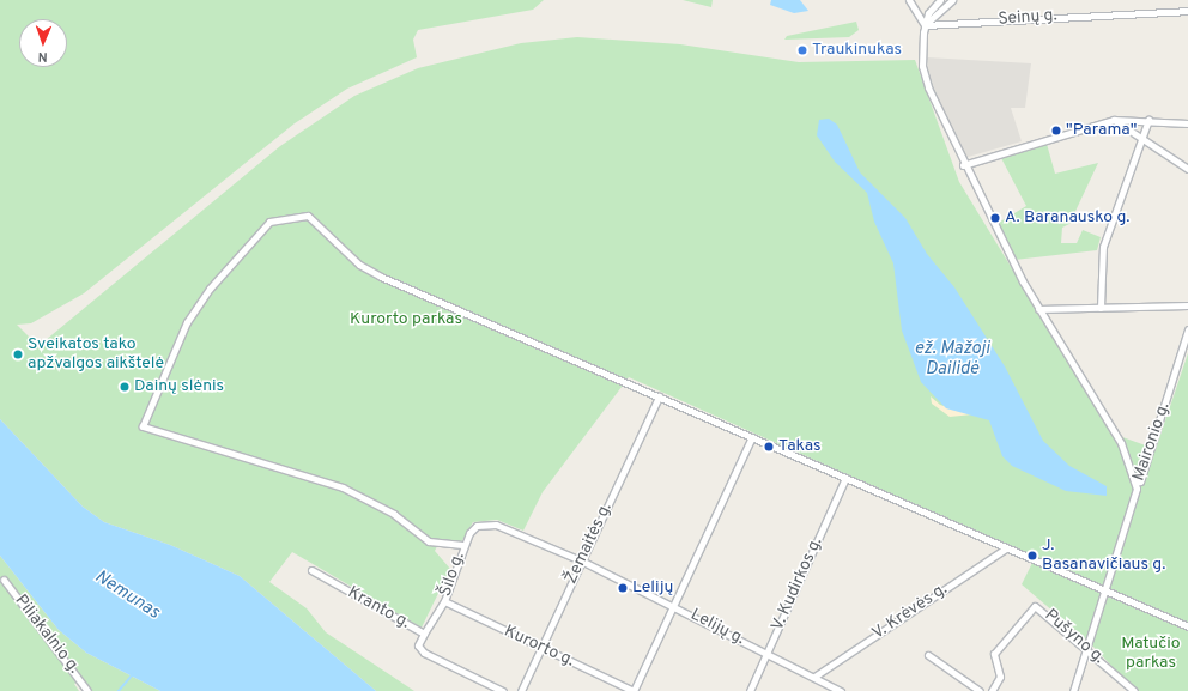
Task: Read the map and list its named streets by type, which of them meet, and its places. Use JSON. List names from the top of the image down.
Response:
{
  "streets": {
    "street": [
      "Seinų g.",
      "Maironio g.",
      "Žemaitės g.",
      "Šilo g.",
      "V. Kudirkos g.",
      "Kranto g.",
      "V. Krėvės g.",
      "Lelijų g.",
      "Piliakalnio g.",
      "Pušyno g.",
      "Kurorto g."
    ]
  },
  "crossings": [
    ["Maironio g.", "Pušyno g."],
    ["Žemaitės g.", "Lelijų g."],
    ["Žemaitės g.", "Kurorto g."],
    ["Šilo g.", "Kranto g."],
    ["Šilo g.", "Lelijų g."],
    ["Šilo g.", "Kurorto g."],
    ["V. Kudirkos g.", "Lelijų g."],
    ["V. Krėvės g.", "Lelijų g."]
  ],
  "water": ["ež. Mažoji Dailidė", "Nemunas"],
  "parks": ["Kurorto parkas", "Matučio parkas"],
  "places": [
    "Traukinukas",
    "\"Parama\"",
    "A. Baranausko g.",
    "Sveikatos tako apžvalgos aikštelė",
    "Dainų slėnis",
    "Takas",
    "J. Basanavičiaus g.",
    "Lelijų"
  ],
  "north": "bottom"
}
